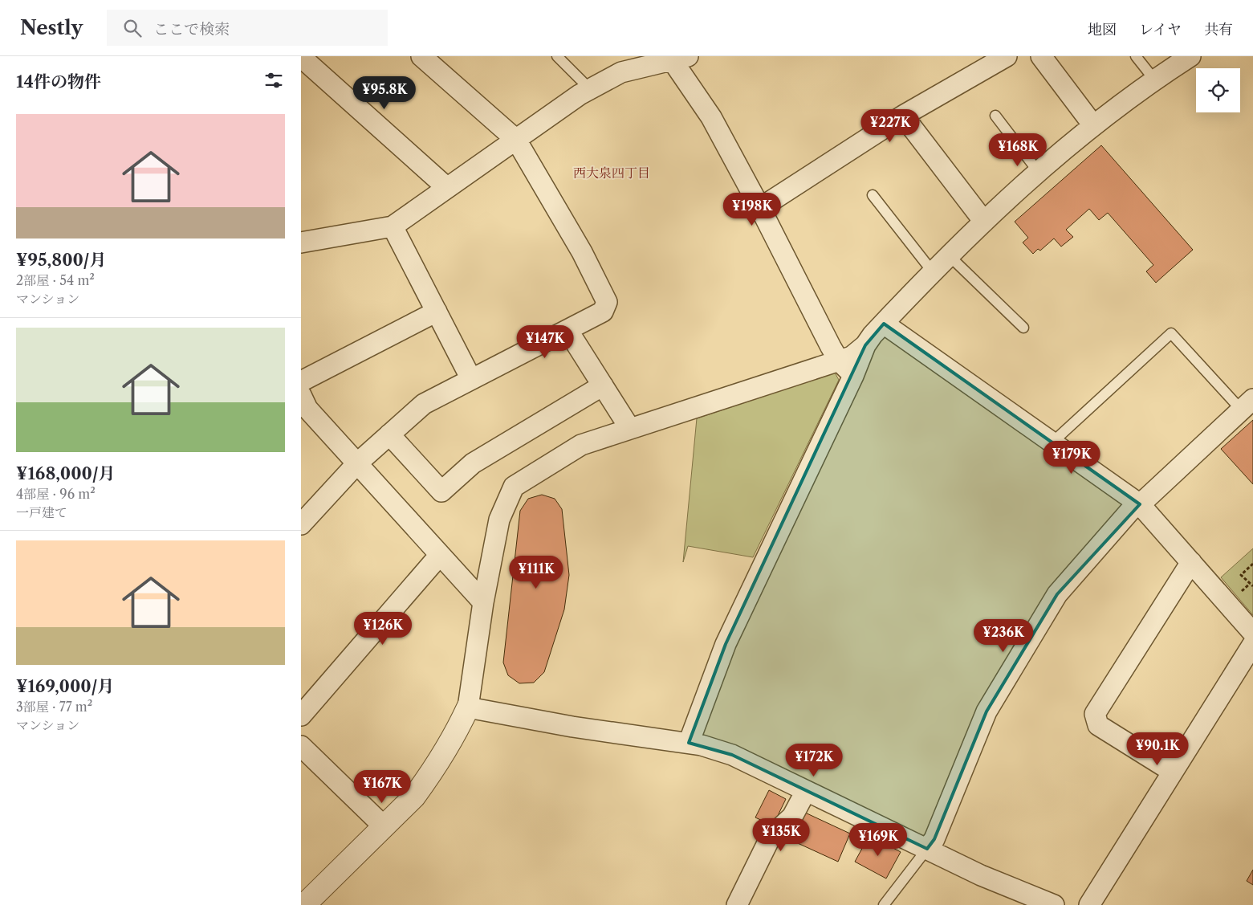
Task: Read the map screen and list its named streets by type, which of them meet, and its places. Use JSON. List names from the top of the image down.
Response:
{
  "districts": ["西大泉四丁目"],
  "page": {
    "header": "Nestly",
    "search": "ここで検索",
    "nav": ["地図", "レイヤ", "共有"],
    "heading": "14件の物件",
    "price": [
      "¥95.8K",
      "¥227K",
      "¥168K",
      "¥198K",
      "¥147K",
      "¥179K",
      "¥111K",
      "¥126K",
      "¥236K",
      "¥90.1K",
      "¥172K",
      "¥167K",
      "¥135K",
      "¥169K"
    ],
    "list": [
      {
        "name": "¥95,800/月",
        "note": "2部屋 · 54 m² · マンション"
      },
      {
        "name": "¥168,000/月",
        "note": "4部屋 · 96 m² · 一戸建て"
      },
      {
        "name": "¥169,000/月",
        "note": "3部屋 · 77 m² · マンション"
      }
    ]
  }
}
